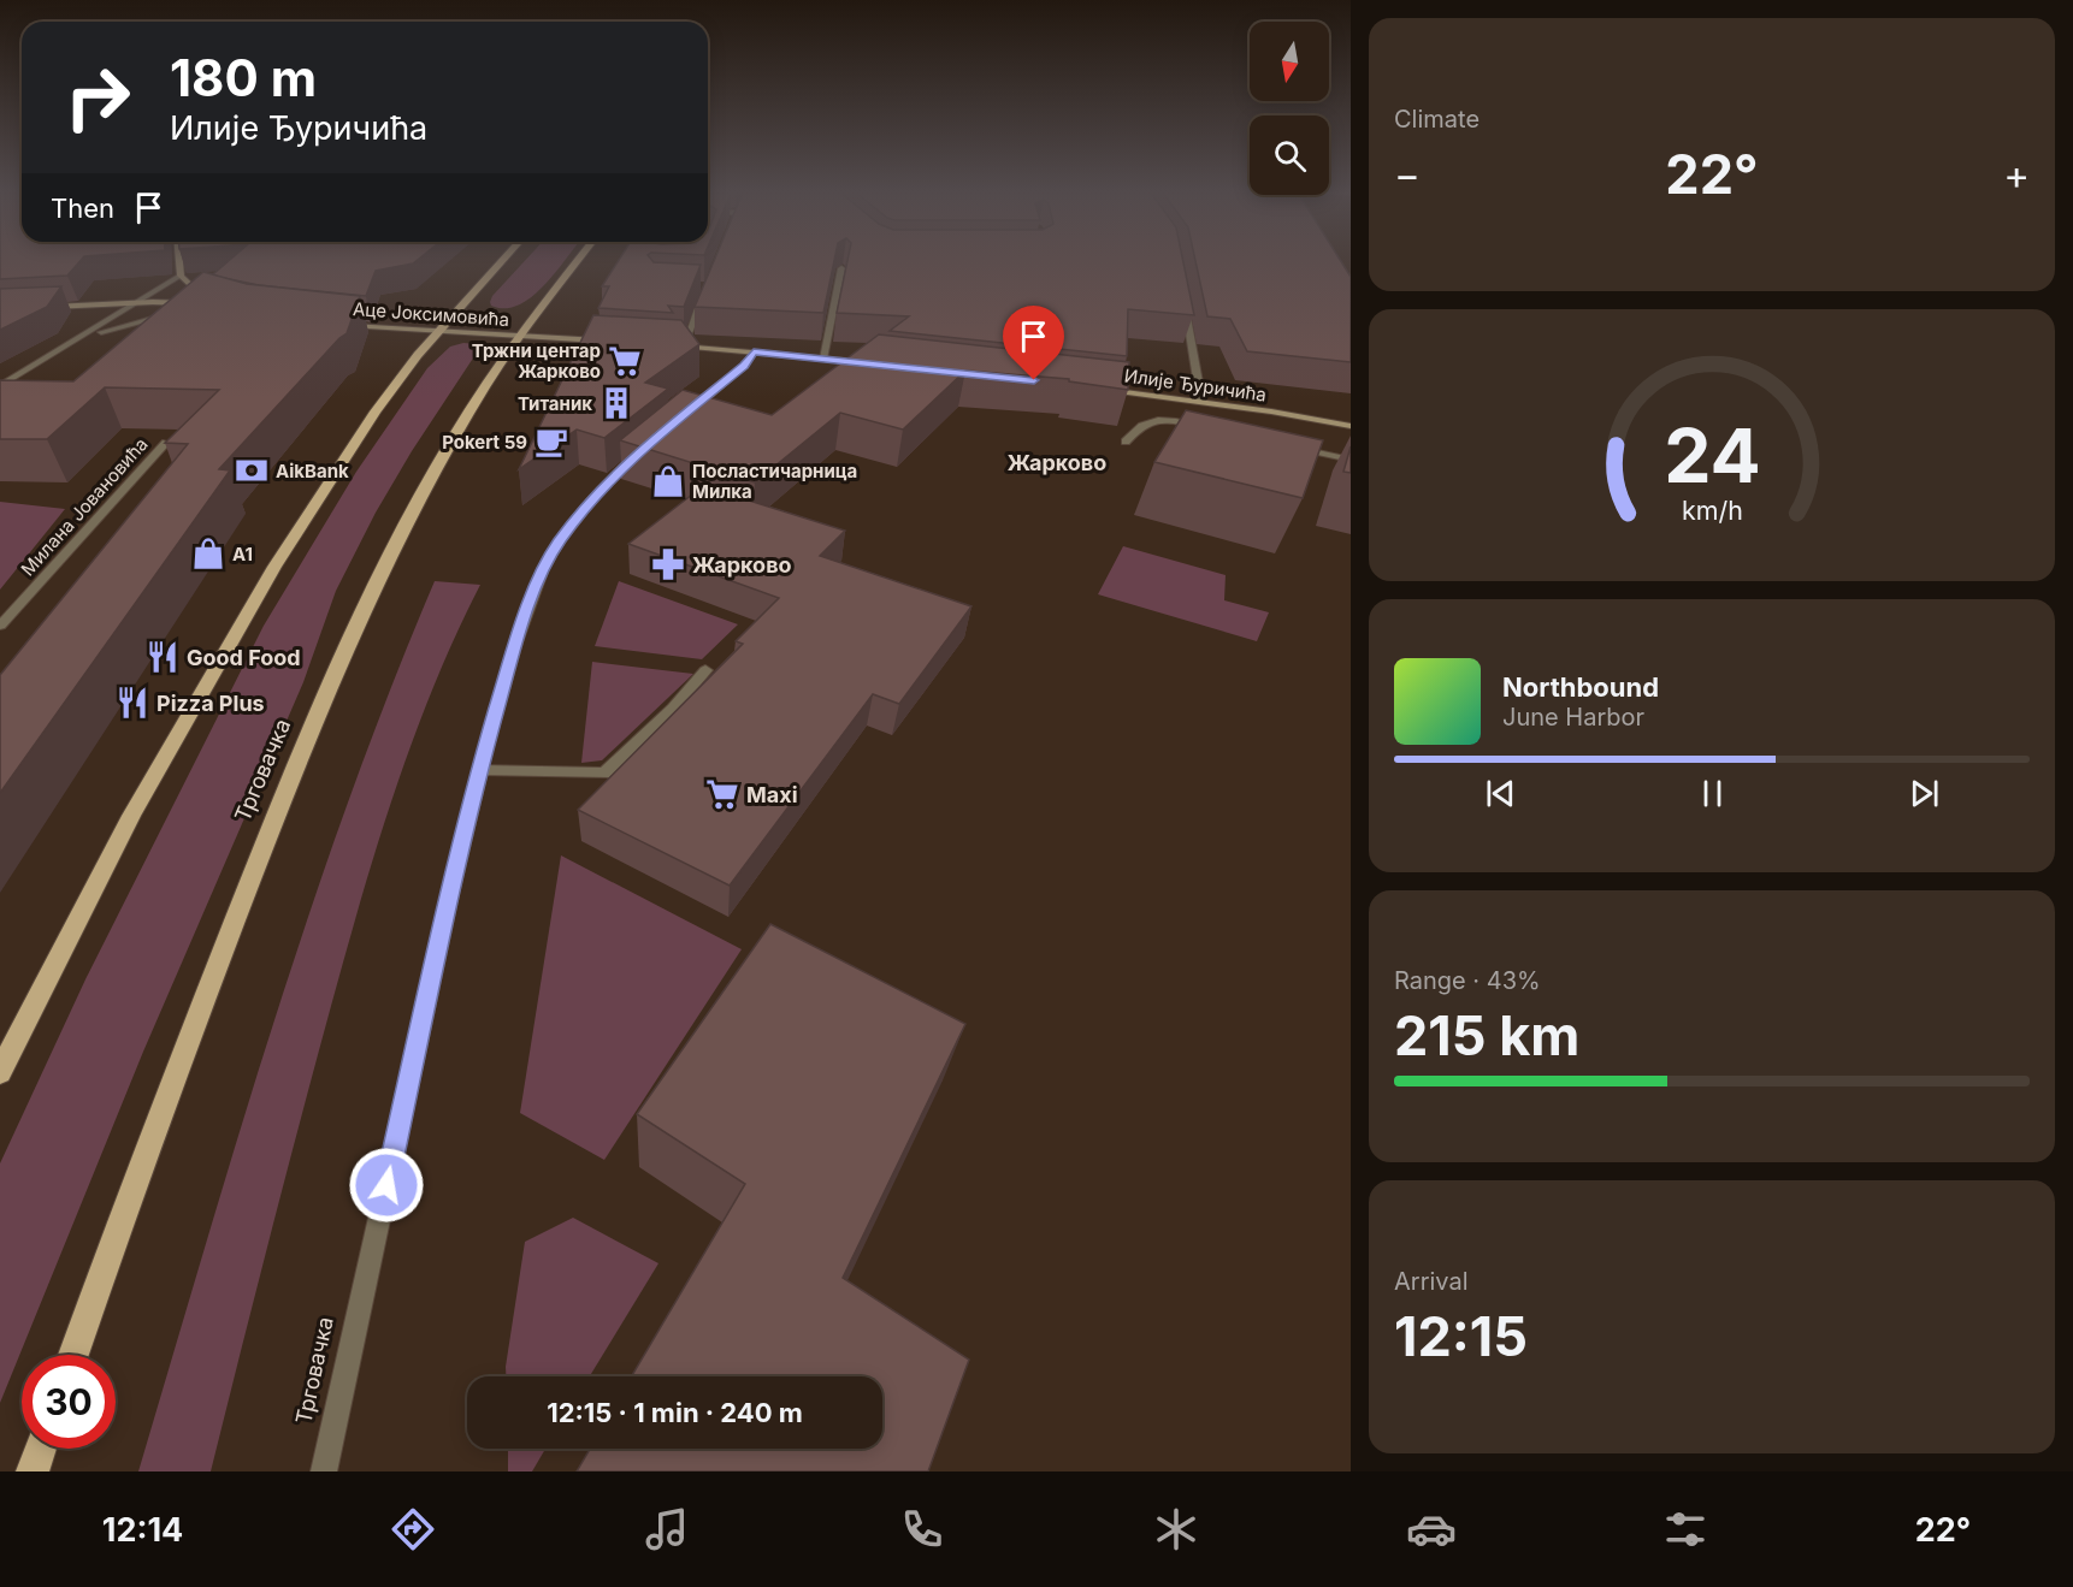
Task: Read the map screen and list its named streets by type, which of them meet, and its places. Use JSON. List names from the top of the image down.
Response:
{
  "streets": {
    "main road": ["Трговачка"],
    "street": ["Аце Јоксимовића", "Илије Ђуричића", "Милана Јовановића"]
  },
  "crossings": [
    ["Аце Јоксимовића", "Трговачка"]
  ],
  "districts": ["Жарково"],
  "places": {
    "supermarket": ["Тржни центар Жарково", "Maxi"],
    "building": ["Титаник"],
    "cafe": ["Pokert 59"],
    "bank": ["AikBank"],
    "shop": ["Посластичарница Милка", "A1"],
    "pharmacy": ["Жарково"],
    "restaurant": ["Good Food", "Pizza Plus"]
  },
  "north": "bottom",
  "page": {
    "tile": [
      "Climate",
      ["Range · 43%", "215 km"],
      ["Arrival", "12:15"]
    ],
    "turn": ["180 m", "Илије Ђуричића"],
    "heat": ["−", "22°", "+"],
    "then": "Then",
    "song": ["Northbound", "June Harbor"],
    "limit": "30",
    "trip": "12:15 · 1 min · 240 m",
    "tabs": ["12:14", "22°"],
    "gauge": ["24", "km/h"]
  }
}
